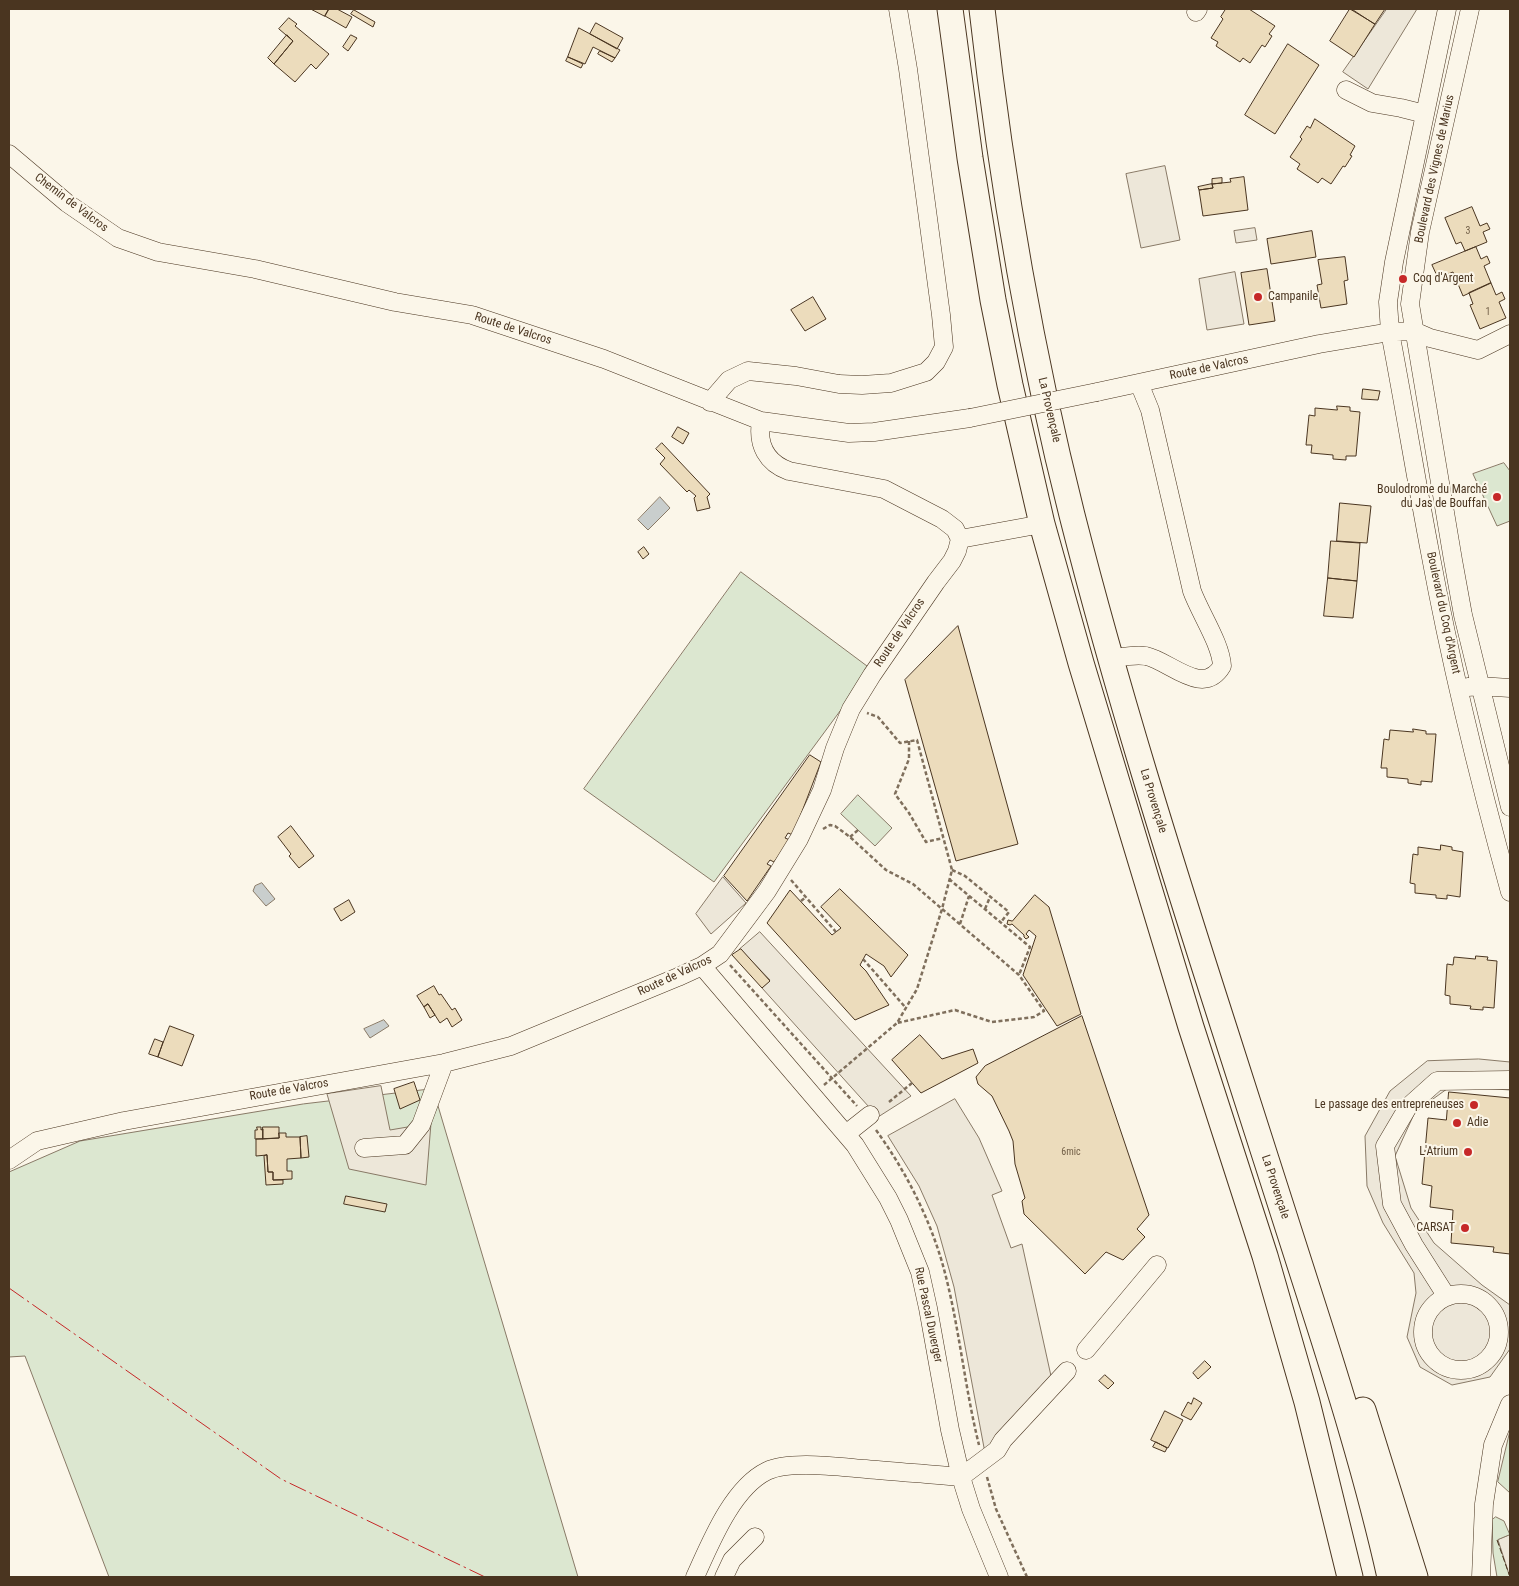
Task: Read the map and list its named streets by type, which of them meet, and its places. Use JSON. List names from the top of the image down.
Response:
{
  "streets": {
    "highway": ["La Provençale"],
    "street": [
      "Boulevard des Vignes de Marius",
      "Chemin de Valcros",
      "Route de Valcros",
      "Boulevard du Coq d'Argent",
      "Rue Pascal Duverger"
    ]
  },
  "crossings": [
    ["Boulevard des Vignes de Marius", "Route de Valcros"],
    ["Boulevard des Vignes de Marius", "Boulevard du Coq d'Argent"],
    ["Chemin de Valcros", "Route de Valcros"],
    ["Route de Valcros", "Boulevard du Coq d'Argent"],
    ["Route de Valcros", "Rue Pascal Duverger"]
  ],
  "places": [
    "Coq d'Argent",
    "Campanile",
    "Boulodrome du Marché du Jas de Bouffan",
    "Le passage des entrepreneuses",
    "Adie",
    "L'Atrium",
    "CARSAT"
  ],
  "house_numbers": ["3", "1", "6mic"]
}
